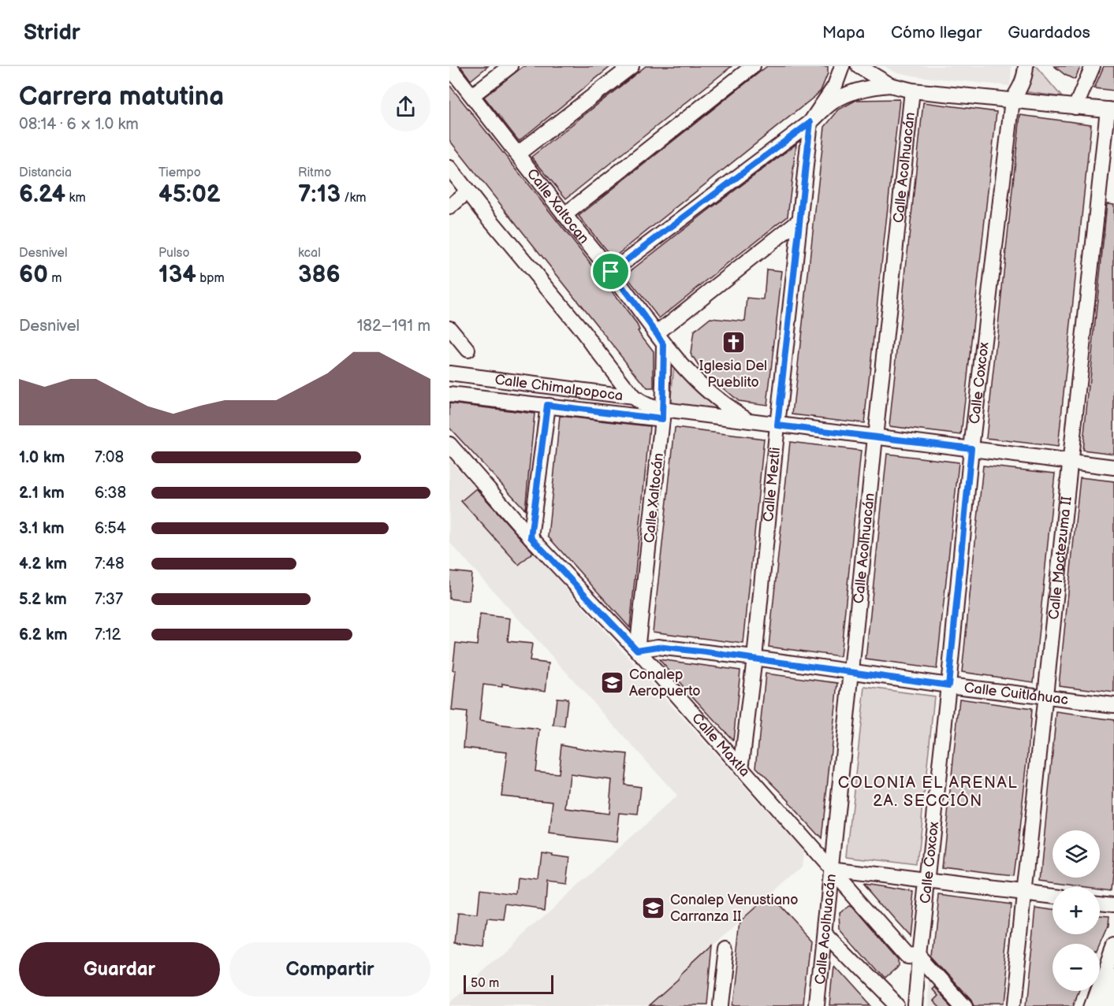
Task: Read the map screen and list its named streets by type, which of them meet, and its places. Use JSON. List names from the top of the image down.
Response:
{
  "streets": {
    "street": [
      "Calle Acolhuacán",
      "Calle Xaltocan",
      "Calle Coxcox",
      "Calle Chimalpopoca",
      "Calle Meztli",
      "Calle Xaltocán",
      "Calle Moctezuma II",
      "Calle Cuitláhuac",
      "Calle Maxtla"
    ]
  },
  "crossings": [
    ["Calle Acolhuacán", "Calle Chimalpopoca"],
    ["Calle Acolhuacán", "Calle Cuitláhuac"],
    ["Calle Acolhuacán", "Calle Maxtla"],
    ["Calle Xaltocan", "Calle Chimalpopoca"],
    ["Calle Xaltocan", "Calle Xaltocán"],
    ["Calle Coxcox", "Calle Chimalpopoca"],
    ["Calle Coxcox", "Calle Cuitláhuac"],
    ["Calle Coxcox", "Calle Maxtla"],
    ["Calle Chimalpopoca", "Calle Meztli"],
    ["Calle Chimalpopoca", "Calle Xaltocán"],
    ["Calle Chimalpopoca", "Calle Moctezuma II"],
    ["Calle Meztli", "Calle Cuitláhuac"],
    ["Calle Meztli", "Calle Maxtla"],
    ["Calle Xaltocán", "Calle Cuitláhuac"],
    ["Calle Xaltocán", "Calle Maxtla"],
    ["Calle Moctezuma II", "Calle Cuitláhuac"],
    ["Calle Cuitláhuac", "Calle Maxtla"]
  ],
  "districts": ["COLONIA EL ARENAL 2A. SECCIÓN"],
  "places": {
    "church": ["Iglesia Del Pueblito"],
    "school or university": ["Conalep Aeropuerto", "Conalep Venustiano Carranza II"]
  },
  "scale_bar": "50 m",
  "page": {
    "header": "Stridr",
    "nav": ["Mapa", "Cómo llegar", "Guardados"],
    "heading": ["Carrera matutina", "08:14 · 6 × 1.0 km"],
    "stats": [
      ["Distancia", "6.24 km"],
      ["Tiempo", "45:02"],
      ["Ritmo", "7:13 /km"],
      ["Desnivel", "60 m"],
      ["Pulso", "134 bpm"],
      ["kcal", "386"]
    ],
    "chart": ["Desnivel", "182–191 m"],
    "list": [
      {
        "name": "1.0 km",
        "note": "7:08"
      },
      {
        "name": "2.1 km",
        "note": "6:38"
      },
      {
        "name": "3.1 km",
        "note": "6:54"
      },
      {
        "name": "4.2 km",
        "note": "7:48"
      },
      {
        "name": "5.2 km",
        "note": "7:37"
      },
      {
        "name": "6.2 km",
        "note": "7:12"
      }
    ],
    "map_buttons": ["+", "−"],
    "buttons": ["Guardar", "Compartir"],
    "scale": "50 m"
  }
}
